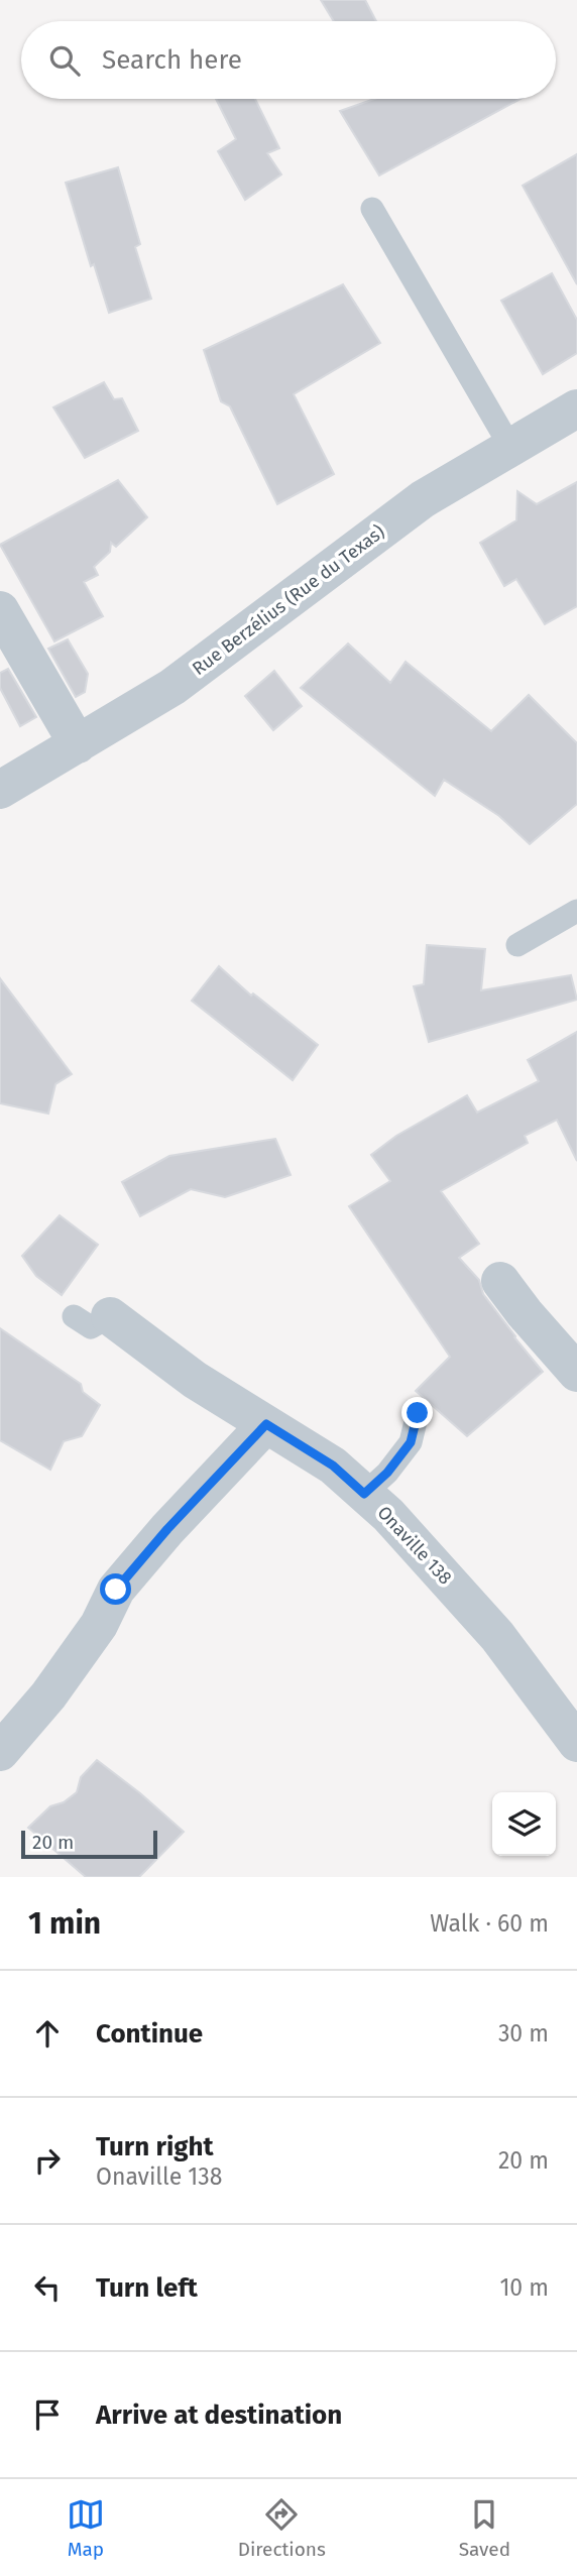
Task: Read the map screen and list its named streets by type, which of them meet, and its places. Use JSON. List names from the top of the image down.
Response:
{
  "streets": {
    "street": ["Rue Berzélius (Rue du Texas)", "Onaville 138"]
  },
  "scale_bar": "20 m",
  "page": {
    "search": "Search here",
    "scale": "20 m",
    "heading": ["1 min", "Walk · 60 m"],
    "list": [
      ["Continue", "30 m"],
      ["Turn right", "Onaville 138", "20 m"],
      ["Turn left", "10 m"],
      "Arrive at destination"
    ],
    "nav": ["Map", "Directions", "Saved"]
  }
}
